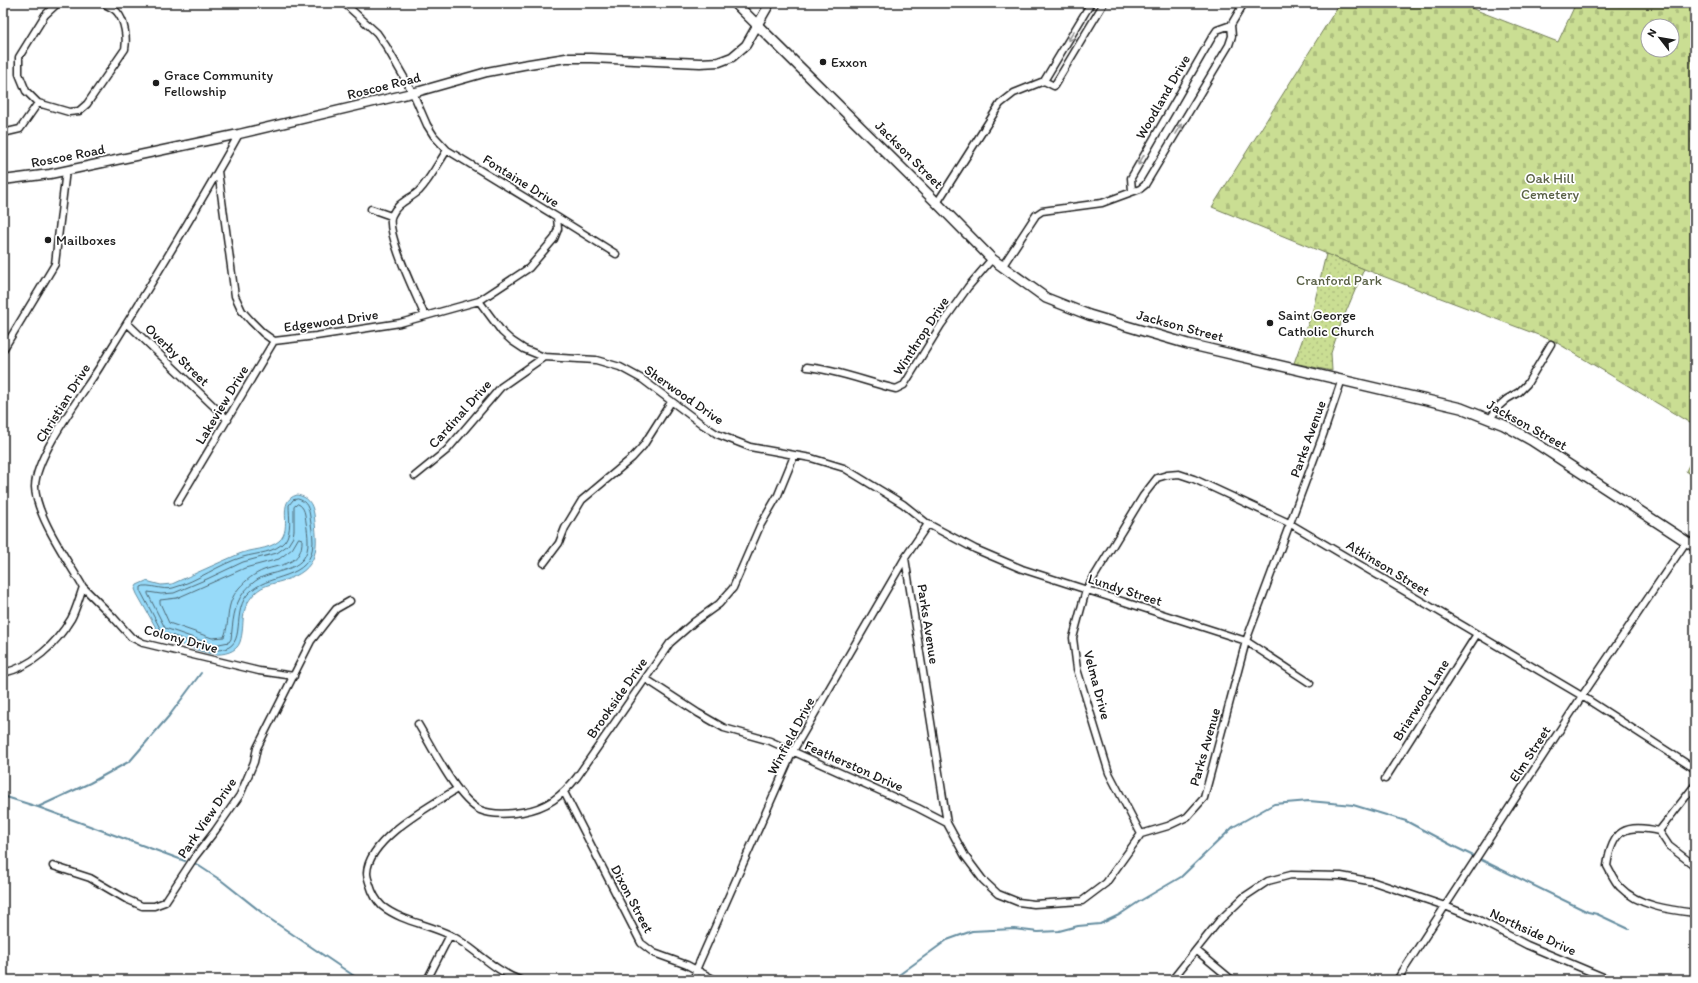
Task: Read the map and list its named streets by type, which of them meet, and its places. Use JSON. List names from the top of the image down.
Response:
{
  "streets": {
    "main road": ["Roscoe Road", "Jackson Street"],
    "street": [
      "Woodland Drive",
      "Fontaine Drive",
      "Edgewood Drive",
      "Winthrop Drive",
      "Overby Street",
      "Sherwood Drive",
      "Christian Drive",
      "Lakeview Drive",
      "Cardinal Drive",
      "Parks Avenue",
      "Atkinson Street",
      "Lundy Street",
      "Colony Drive",
      "Velma Drive",
      "Brookside Drive",
      "Briarwood Lane",
      "Winfield Drive",
      "Elm Street",
      "Featherston Drive",
      "Park View Drive",
      "Dixon Street",
      "Northside Drive"
    ]
  },
  "crossings": [
    ["Roscoe Road", "Jackson Street"],
    ["Roscoe Road", "Fontaine Drive"],
    ["Roscoe Road", "Christian Drive"],
    ["Jackson Street", "Winthrop Drive"],
    ["Jackson Street", "Parks Avenue"],
    ["Jackson Street", "Elm Street"],
    ["Fontaine Drive", "Edgewood Drive"],
    ["Fontaine Drive", "Sherwood Drive"],
    ["Edgewood Drive", "Sherwood Drive"],
    ["Edgewood Drive", "Christian Drive"],
    ["Edgewood Drive", "Lakeview Drive"],
    ["Overby Street", "Christian Drive"],
    ["Overby Street", "Lakeview Drive"],
    ["Sherwood Drive", "Cardinal Drive"],
    ["Sherwood Drive", "Lundy Street"],
    ["Sherwood Drive", "Brookside Drive"],
    ["Sherwood Drive", "Winfield Drive"],
    ["Christian Drive", "Colony Drive"],
    ["Parks Avenue", "Atkinson Street"],
    ["Parks Avenue", "Lundy Street"],
    ["Parks Avenue", "Velma Drive"],
    ["Parks Avenue", "Winfield Drive"],
    ["Parks Avenue", "Featherston Drive"],
    ["Atkinson Street", "Velma Drive"],
    ["Atkinson Street", "Briarwood Lane"],
    ["Atkinson Street", "Elm Street"],
    ["Lundy Street", "Velma Drive"],
    ["Lundy Street", "Winfield Drive"],
    ["Colony Drive", "Park View Drive"],
    ["Brookside Drive", "Featherston Drive"],
    ["Brookside Drive", "Dixon Street"],
    ["Winfield Drive", "Featherston Drive"],
    ["Winfield Drive", "Dixon Street"],
    ["Elm Street", "Northside Drive"]
  ],
  "parks": ["Oak Hill Cemetery", "Cranford Park"],
  "places": [
    "Exxon",
    "Grace Community Fellowship",
    "Mailboxes",
    "Saint George Catholic Church"
  ],
  "north": "top left"
}
